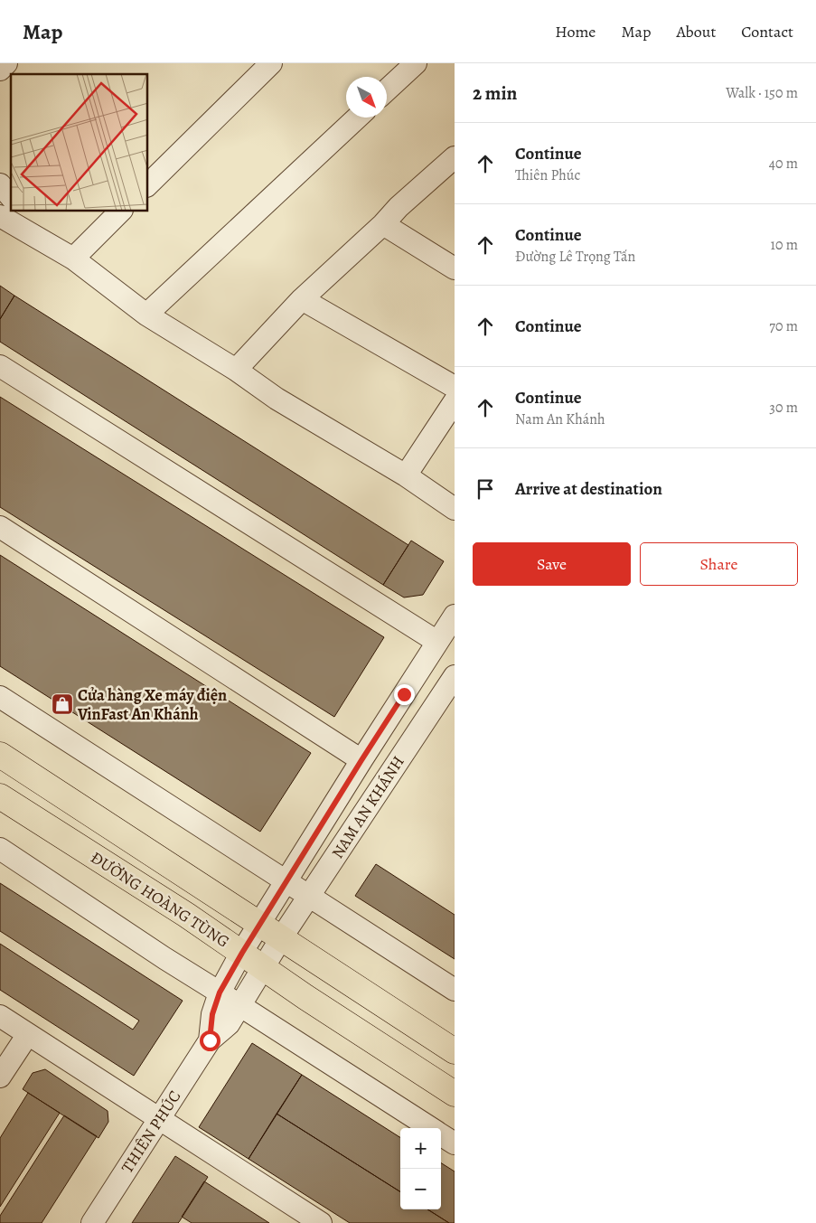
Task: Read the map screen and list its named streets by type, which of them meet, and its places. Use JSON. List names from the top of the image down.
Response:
{
  "streets": {
    "main road": ["ĐƯỜNG HOÀNG TÙNG"],
    "street": ["NAM AN KHÁNH", "THIÊN PHÚC"]
  },
  "crossings": [
    ["NAM AN KHÁNH", "ĐƯỜNG HOÀNG TÙNG"],
    ["NAM AN KHÁNH", "THIÊN PHÚC"],
    ["ĐƯỜNG HOÀNG TÙNG", "THIÊN PHÚC"]
  ],
  "places": {
    "shop": ["Cửa hàng Xe máy điện VinFast An Khánh"]
  },
  "north": "bottom right",
  "page": {
    "header": "Map",
    "nav": [
      "Home",
      "Map",
      "About",
      "Contact"
    ],
    "heading": ["2 min", "Walk · 150 m"],
    "list": [
      ["Continue", "Thiên Phúc", "40 m"],
      ["Continue", "Đường Lê Trọng Tấn", "10 m"],
      ["Continue", "70 m"],
      ["Continue", "Nam An Khánh", "30 m"],
      "Arrive at destination"
    ],
    "buttons": ["Save", "Share"],
    "map_buttons": ["+", "−"]
  }
}
